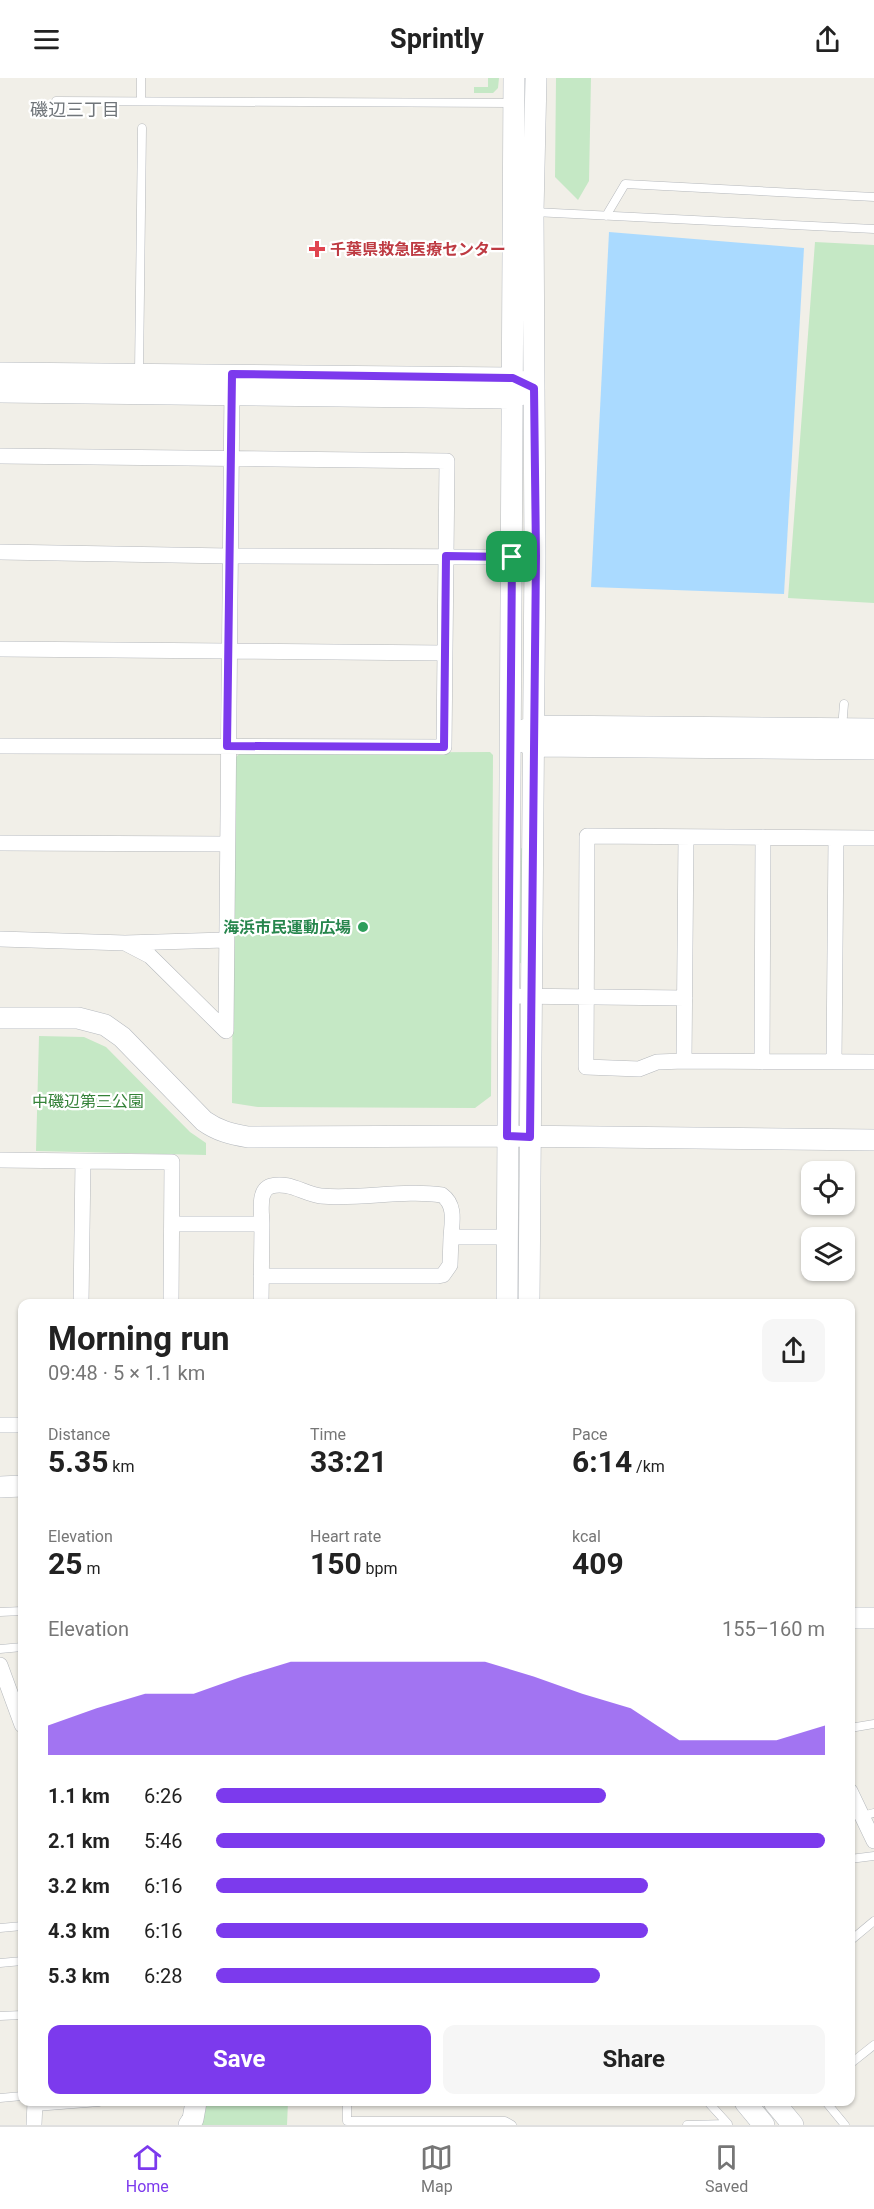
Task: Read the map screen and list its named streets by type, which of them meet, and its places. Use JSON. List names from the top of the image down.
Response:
{
  "districts": ["磯辺三丁目"],
  "parks": ["中磯辺第三公園"],
  "places": {
    "health": ["千葉県救急医療センター"],
    "other": ["海浜市民運動広場"]
  },
  "page": {
    "header": "Sprintly",
    "heading": ["Morning run", "09:48 · 5 × 1.1 km"],
    "stats": [
      ["Distance", "5.35 km"],
      ["Time", "33:21"],
      ["Pace", "6:14 /km"],
      ["Elevation", "25 m"],
      ["Heart rate", "150 bpm"],
      ["kcal", "409"]
    ],
    "chart": ["Elevation", "155–160 m"],
    "list": [
      {
        "name": "1.1 km",
        "note": "6:26"
      },
      {
        "name": "2.1 km",
        "note": "5:46"
      },
      {
        "name": "3.2 km",
        "note": "6:16"
      },
      {
        "name": "4.3 km",
        "note": "6:16"
      },
      {
        "name": "5.3 km",
        "note": "6:28"
      }
    ],
    "buttons": ["Save", "Share"],
    "tabs": ["Home", "Map", "Saved"]
  }
}
